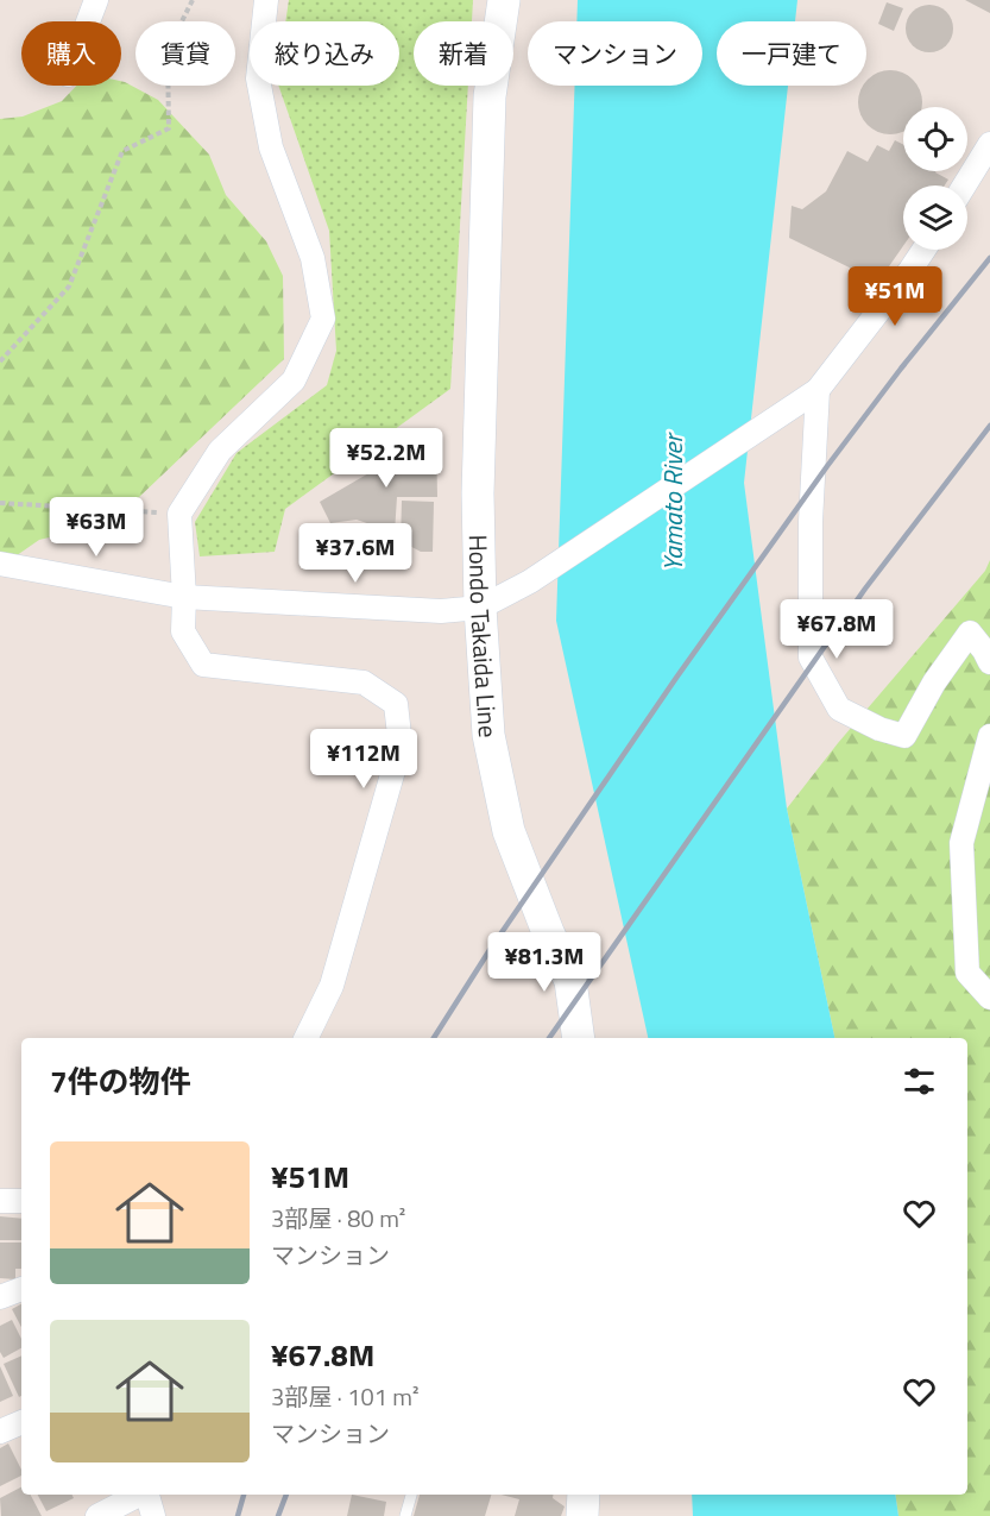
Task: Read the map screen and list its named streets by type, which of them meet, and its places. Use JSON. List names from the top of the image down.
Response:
{
  "streets": {
    "main road": ["Hondo Takaida Line"]
  },
  "water": ["Yamato River"],
  "page": {
    "chip": [
      "購入",
      "賃貸",
      "絞り込み",
      "新着",
      "マンション",
      "一戸建て"
    ],
    "price": [
      "¥51M",
      "¥52.2M",
      "¥63M",
      "¥37.6M",
      "¥67.8M",
      "¥112M",
      "¥81.3M"
    ],
    "heading": "7件の物件",
    "list": [
      {
        "name": "¥51M",
        "note": "3部屋 · 80 m² · マンション"
      },
      {
        "name": "¥67.8M",
        "note": "3部屋 · 101 m² · マンション"
      }
    ]
  }
}
